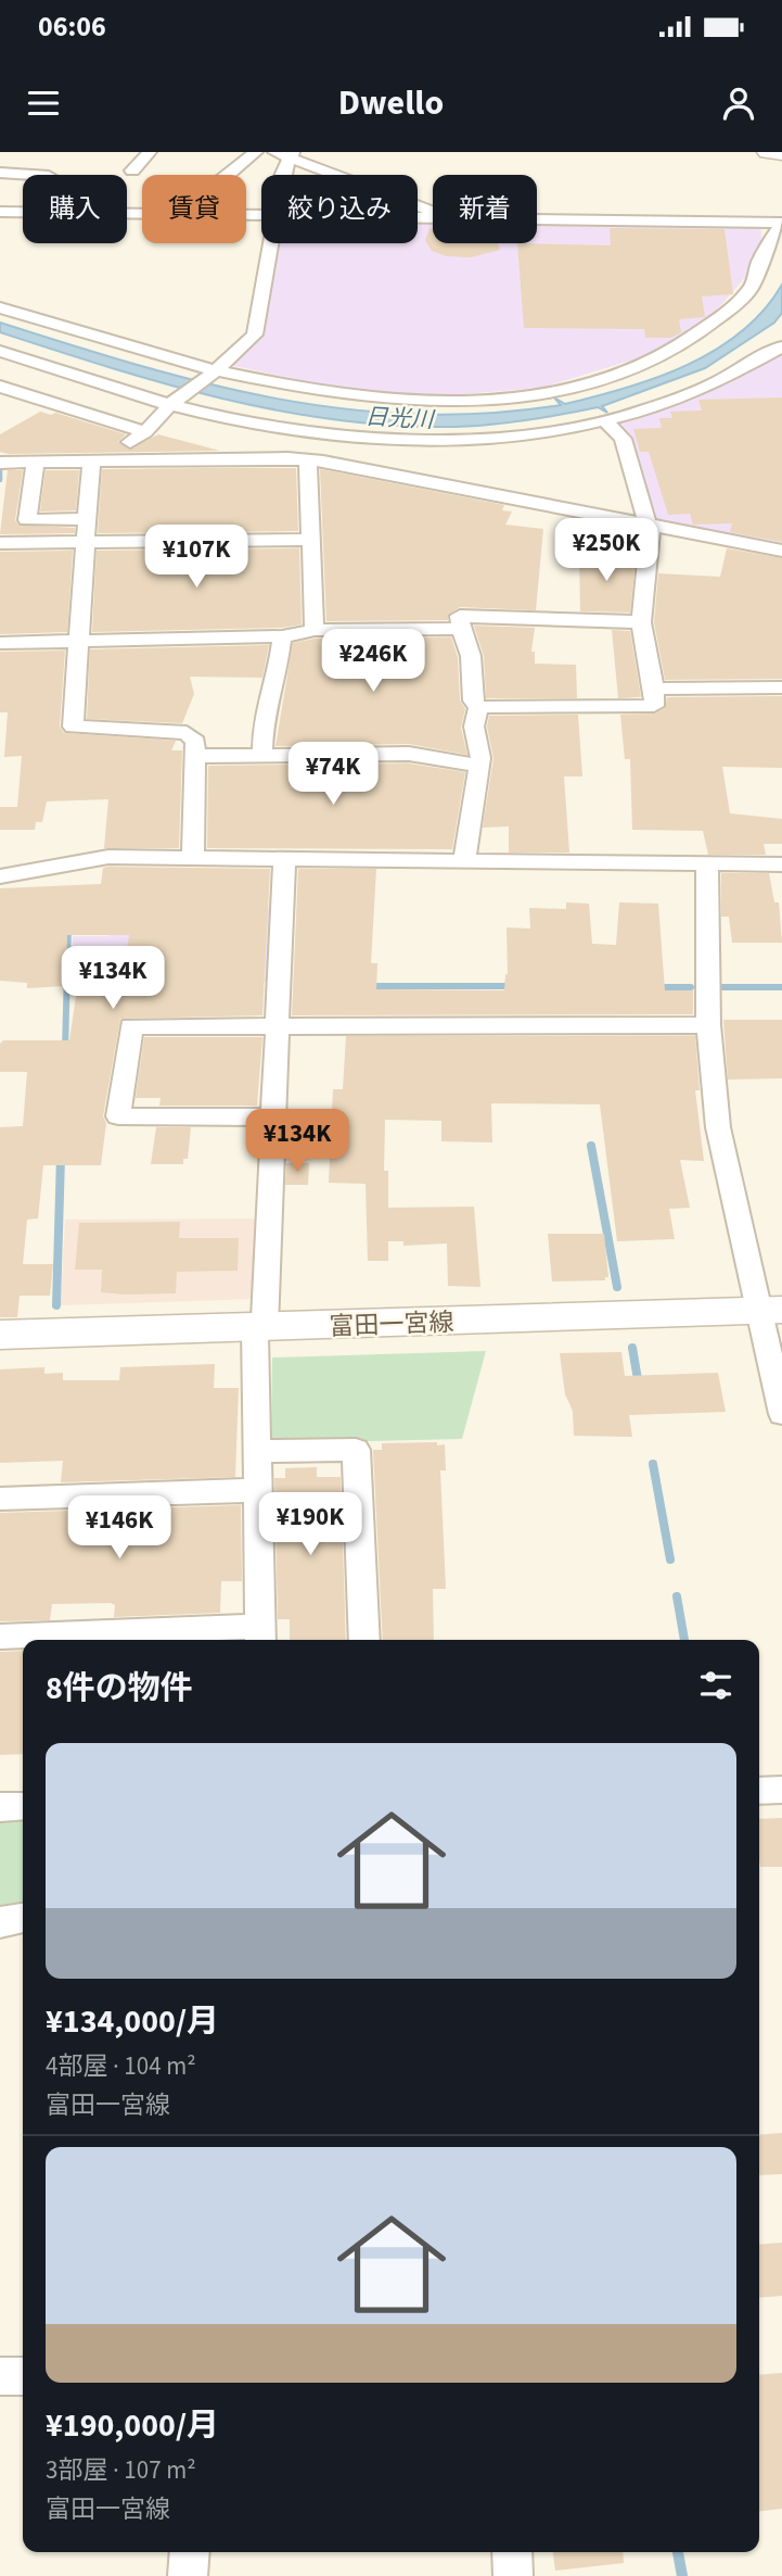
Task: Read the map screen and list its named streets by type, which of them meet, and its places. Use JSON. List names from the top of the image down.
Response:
{
  "streets": {
    "main road": ["富田一宮線"]
  },
  "water": ["日光川"],
  "page": {
    "status": "06:06",
    "header": "Dwello",
    "chip": [
      "購入",
      "賃貸",
      "絞り込み",
      "新着"
    ],
    "price": [
      "¥250K",
      "¥107K",
      "¥246K",
      "¥74K",
      "¥134K",
      "¥134K",
      "¥190K",
      "¥146K"
    ],
    "heading": "8件の物件",
    "list": [
      {
        "name": "¥134,000/月",
        "note": "4部屋 · 104 m² · 富田一宮線"
      },
      {
        "name": "¥190,000/月",
        "note": "3部屋 · 107 m² · 富田一宮線"
      }
    ]
  }
}
